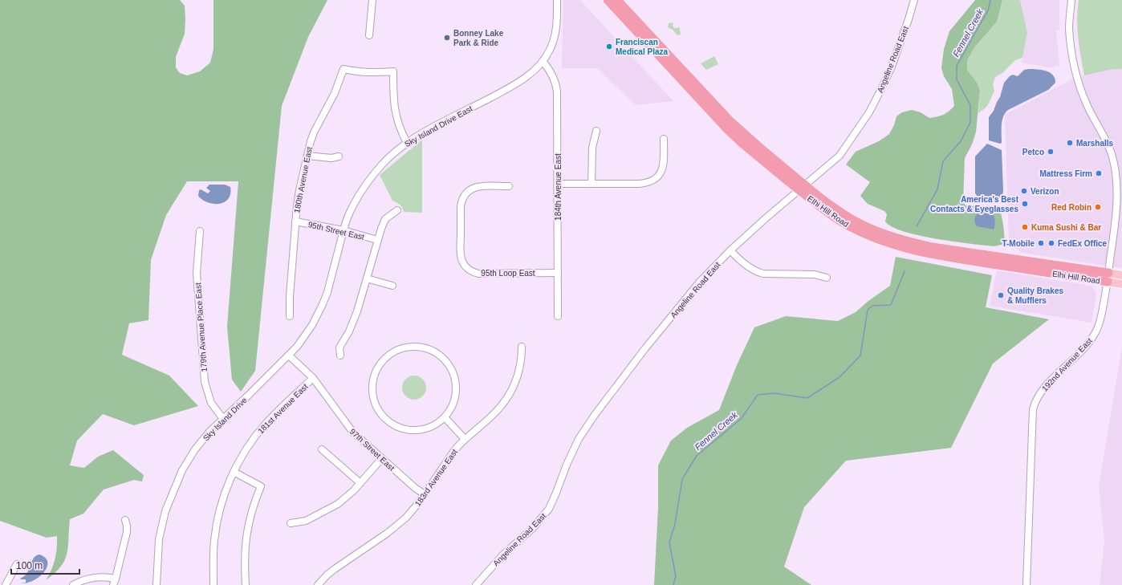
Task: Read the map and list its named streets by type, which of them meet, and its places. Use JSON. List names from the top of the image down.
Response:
{
  "streets": {
    "highway": ["Elhi Hill Road"],
    "street": [
      "Angeline Road East",
      "Sky Island Drive East",
      "180th Avenue East",
      "184th Avenue East",
      "95th Street East",
      "95th Loop East",
      "179th Avenue Place East",
      "192nd Avenue East",
      "181st Avenue East",
      "Sky Island Drive",
      "97th Street East",
      "183rd Avenue East"
    ]
  },
  "crossings": [
    ["Sky Island Drive East", "180th Avenue East"],
    ["Sky Island Drive East", "184th Avenue East"],
    ["Sky Island Drive East", "95th Street East"],
    ["Sky Island Drive East", "Sky Island Drive"],
    ["Sky Island Drive East", "97th Street East"],
    ["180th Avenue East", "95th Street East"],
    ["184th Avenue East", "95th Loop East"],
    ["Elhi Hill Road", "192nd Avenue East"],
    ["179th Avenue Place East", "Sky Island Drive"],
    ["181st Avenue East", "97th Street East"],
    ["Sky Island Drive", "97th Street East"],
    ["97th Street East", "183rd Avenue East"]
  ],
  "water": ["Fennel Creek"],
  "places": [
    "Bonney Lake Park & Ride",
    "Franciscan Medical Plaza",
    "Marshalls",
    "Petco",
    "Mattress Firm",
    "Verizon",
    "America's Best Contacts & Eyeglasses",
    "Red Robin",
    "Kuma Sushi & Bar",
    "T-Mobile",
    "FedEx Office",
    "Quality Brakes & Mufflers"
  ],
  "scale_bar": "100 m"
}
